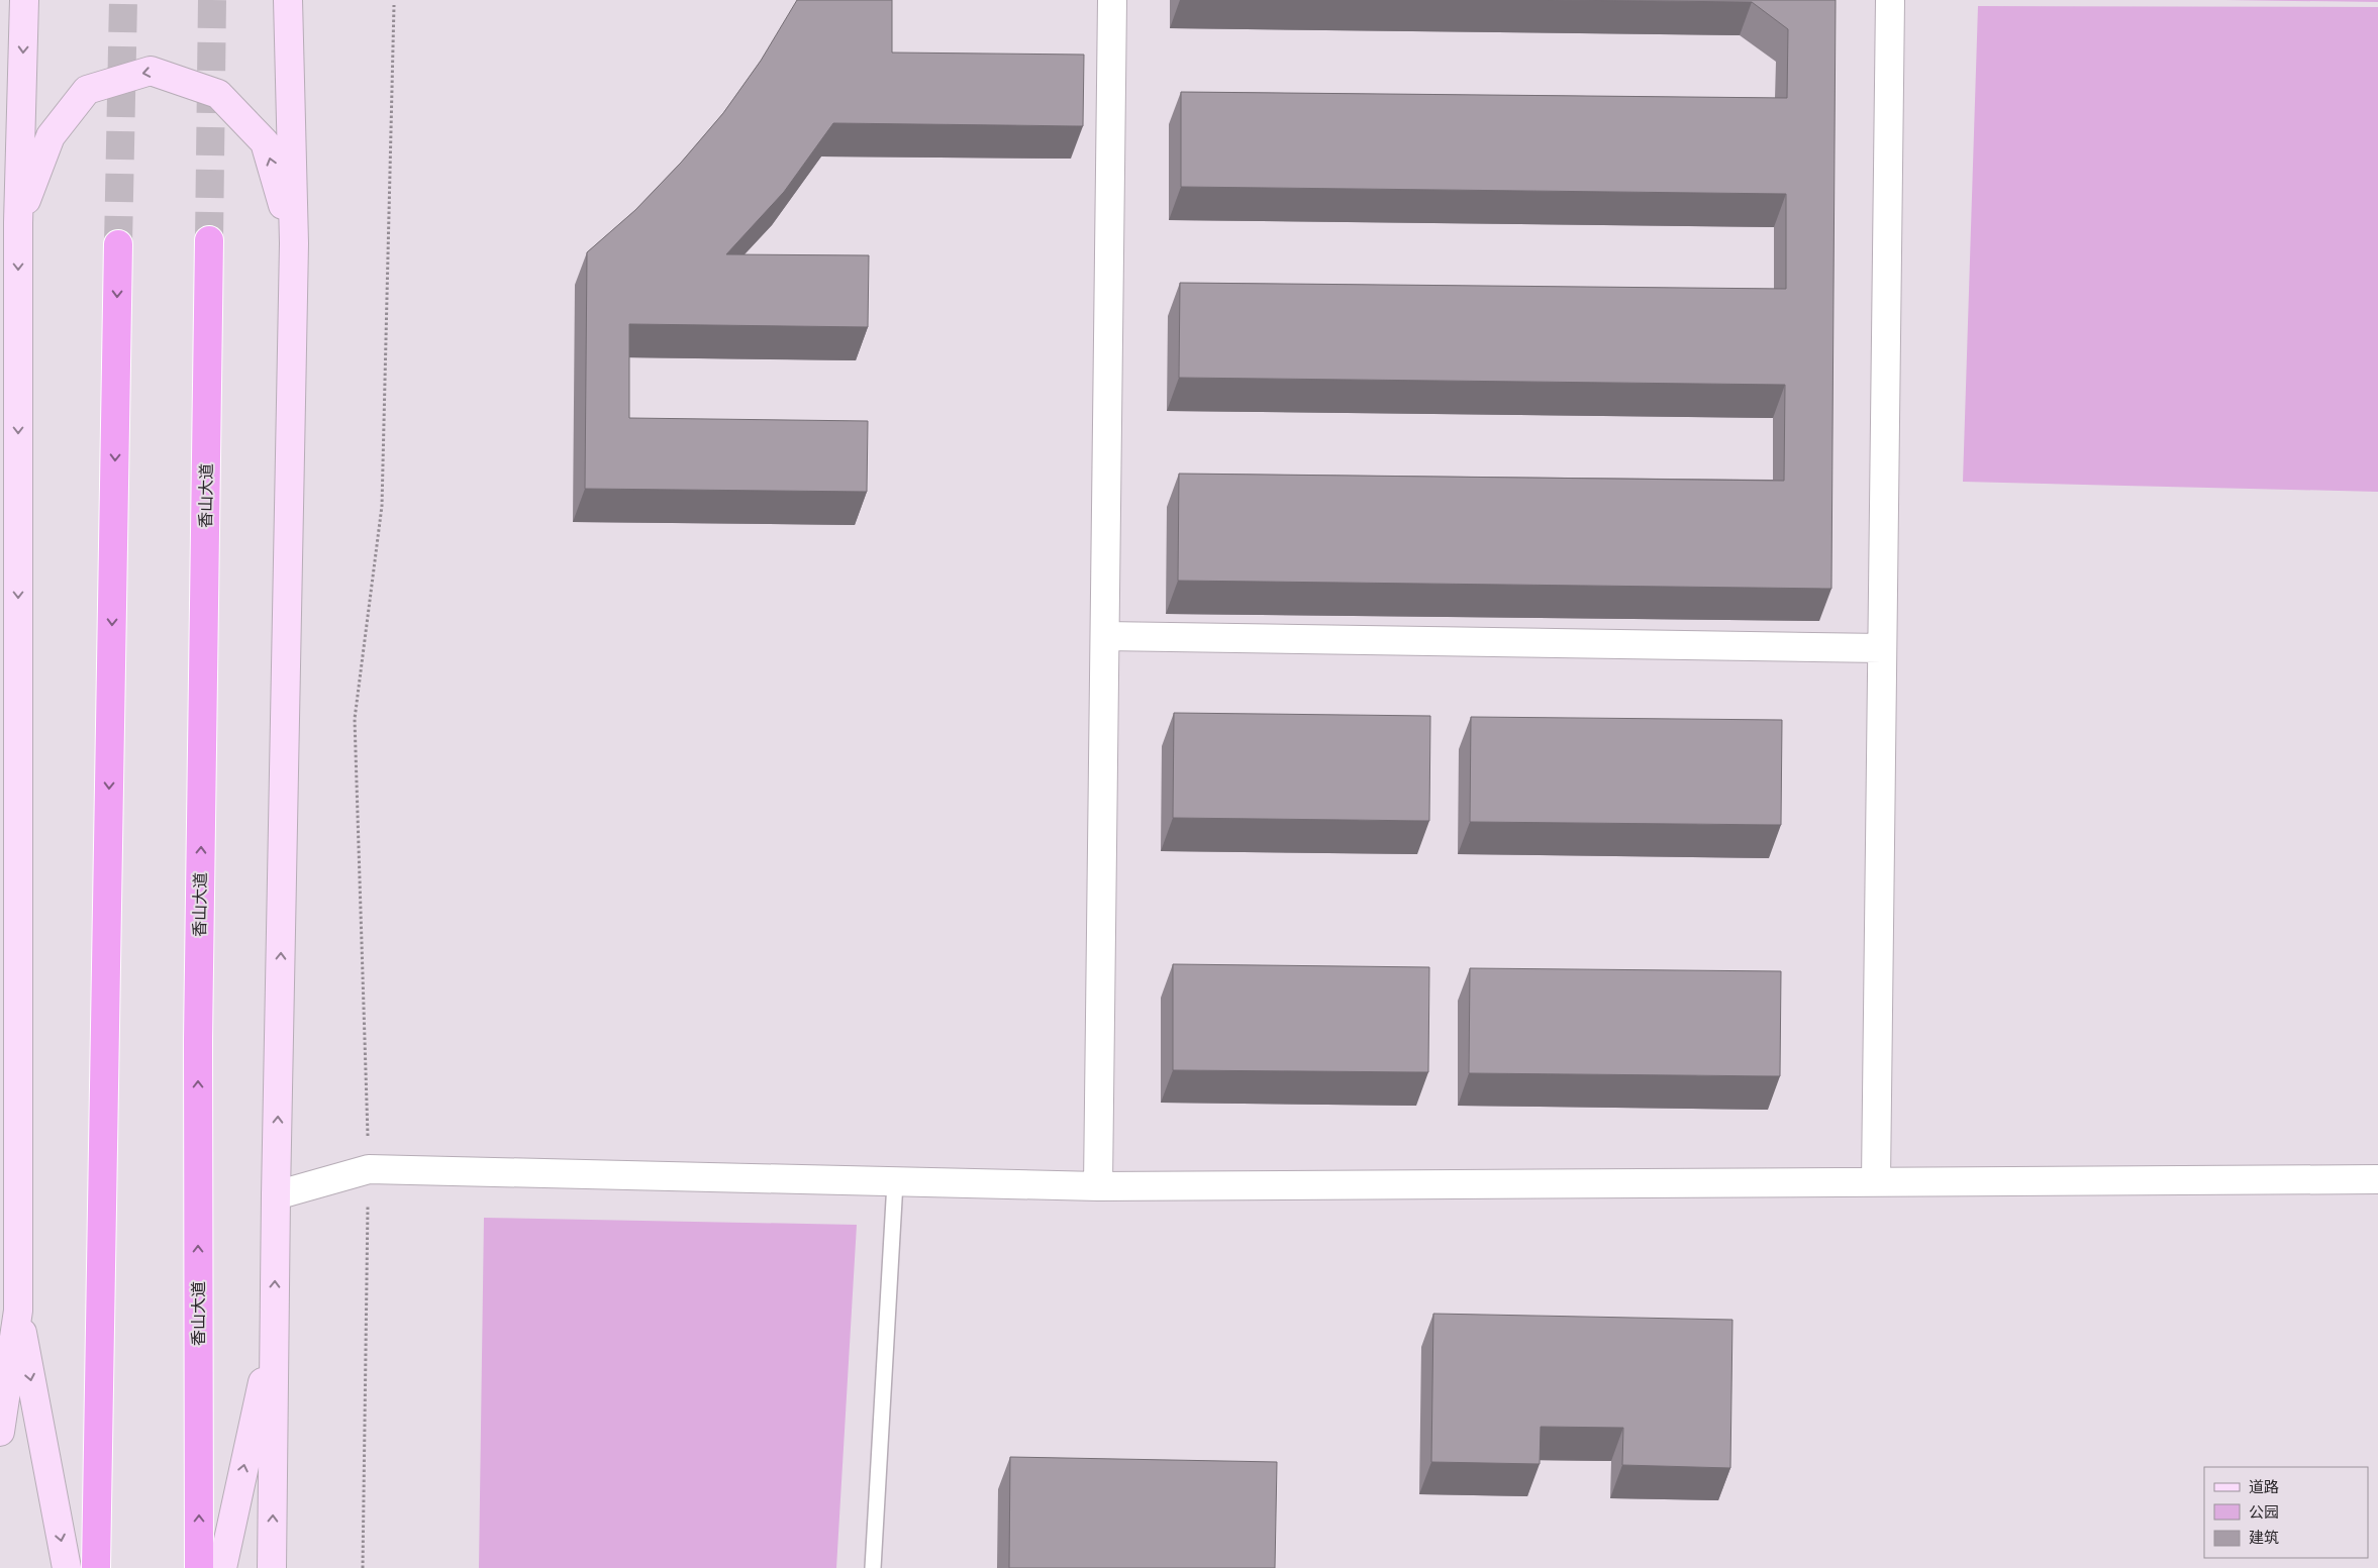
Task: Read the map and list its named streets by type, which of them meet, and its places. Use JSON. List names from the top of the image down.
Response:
{
  "streets": {
    "highway": ["香山大道"]
  },
  "legend": ["道路", "公园", "建筑"]
}
